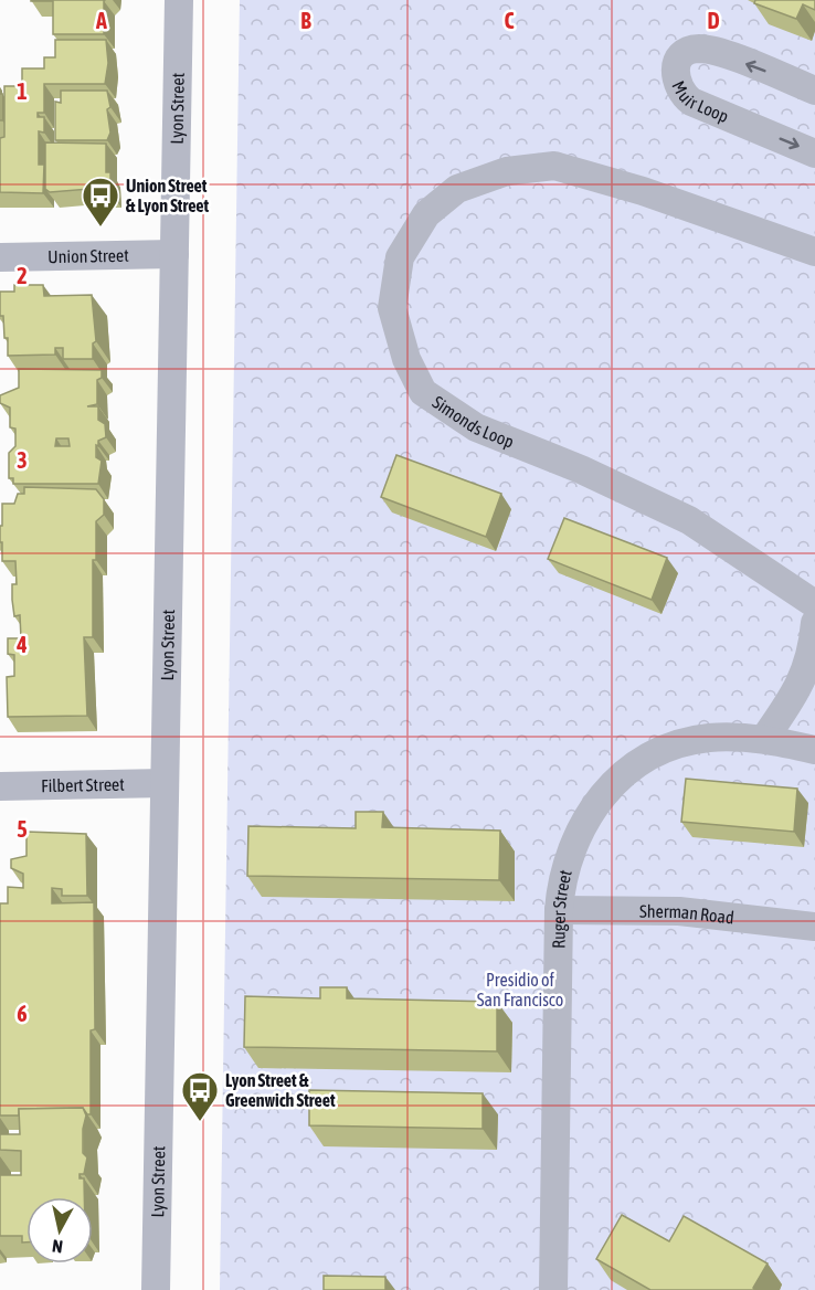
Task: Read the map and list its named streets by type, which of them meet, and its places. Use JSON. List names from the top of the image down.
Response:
{
  "streets": {
    "street": [
      "Muir Loop",
      "Lyon Street",
      "Union Street",
      "Simonds Loop",
      "Filbert Street",
      "Ruger Street",
      "Sherman Road"
    ]
  },
  "crossings": [
    ["Lyon Street", "Union Street"],
    ["Lyon Street", "Filbert Street"],
    ["Ruger Street", "Sherman Road"]
  ],
  "parks": ["Presidio of San Francisco"],
  "places": {
    "bus stop": ["Union Street & Lyon Street", "Lyon Street & Greenwich Street"]
  },
  "north": "bottom",
  "grid": {
    "columns": [
      "A",
      "B",
      "C",
      "D"
    ],
    "rows": [
      "1",
      "2",
      "3",
      "4",
      "5",
      "6"
    ]
  }
}
